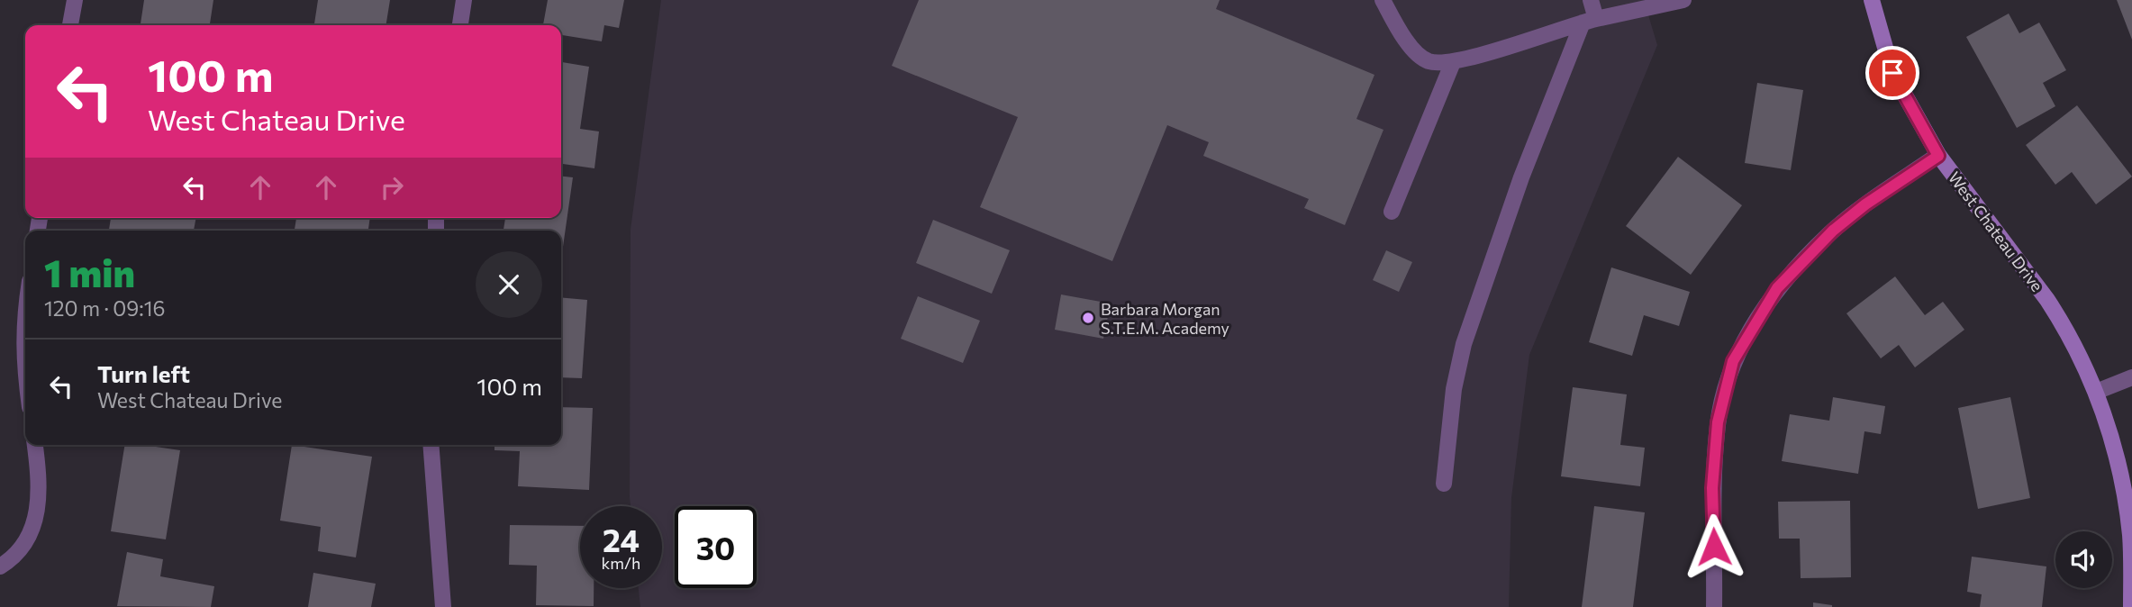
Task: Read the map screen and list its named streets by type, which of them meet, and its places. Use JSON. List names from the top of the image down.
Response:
{
  "streets": {
    "street": ["West Chateau Drive"]
  },
  "places": ["Barbara Morgan S.T.E.M. Academy"],
  "page": {
    "turn": ["100 m", "West Chateau Drive"],
    "heading": ["1 min", "120 m · 09:16"],
    "list": [
      {
        "name": "Turn left",
        "note": "West Chateau Drive",
        "value": "100 m"
      }
    ],
    "speed": "24 km/h",
    "limit": "30"
  }
}
